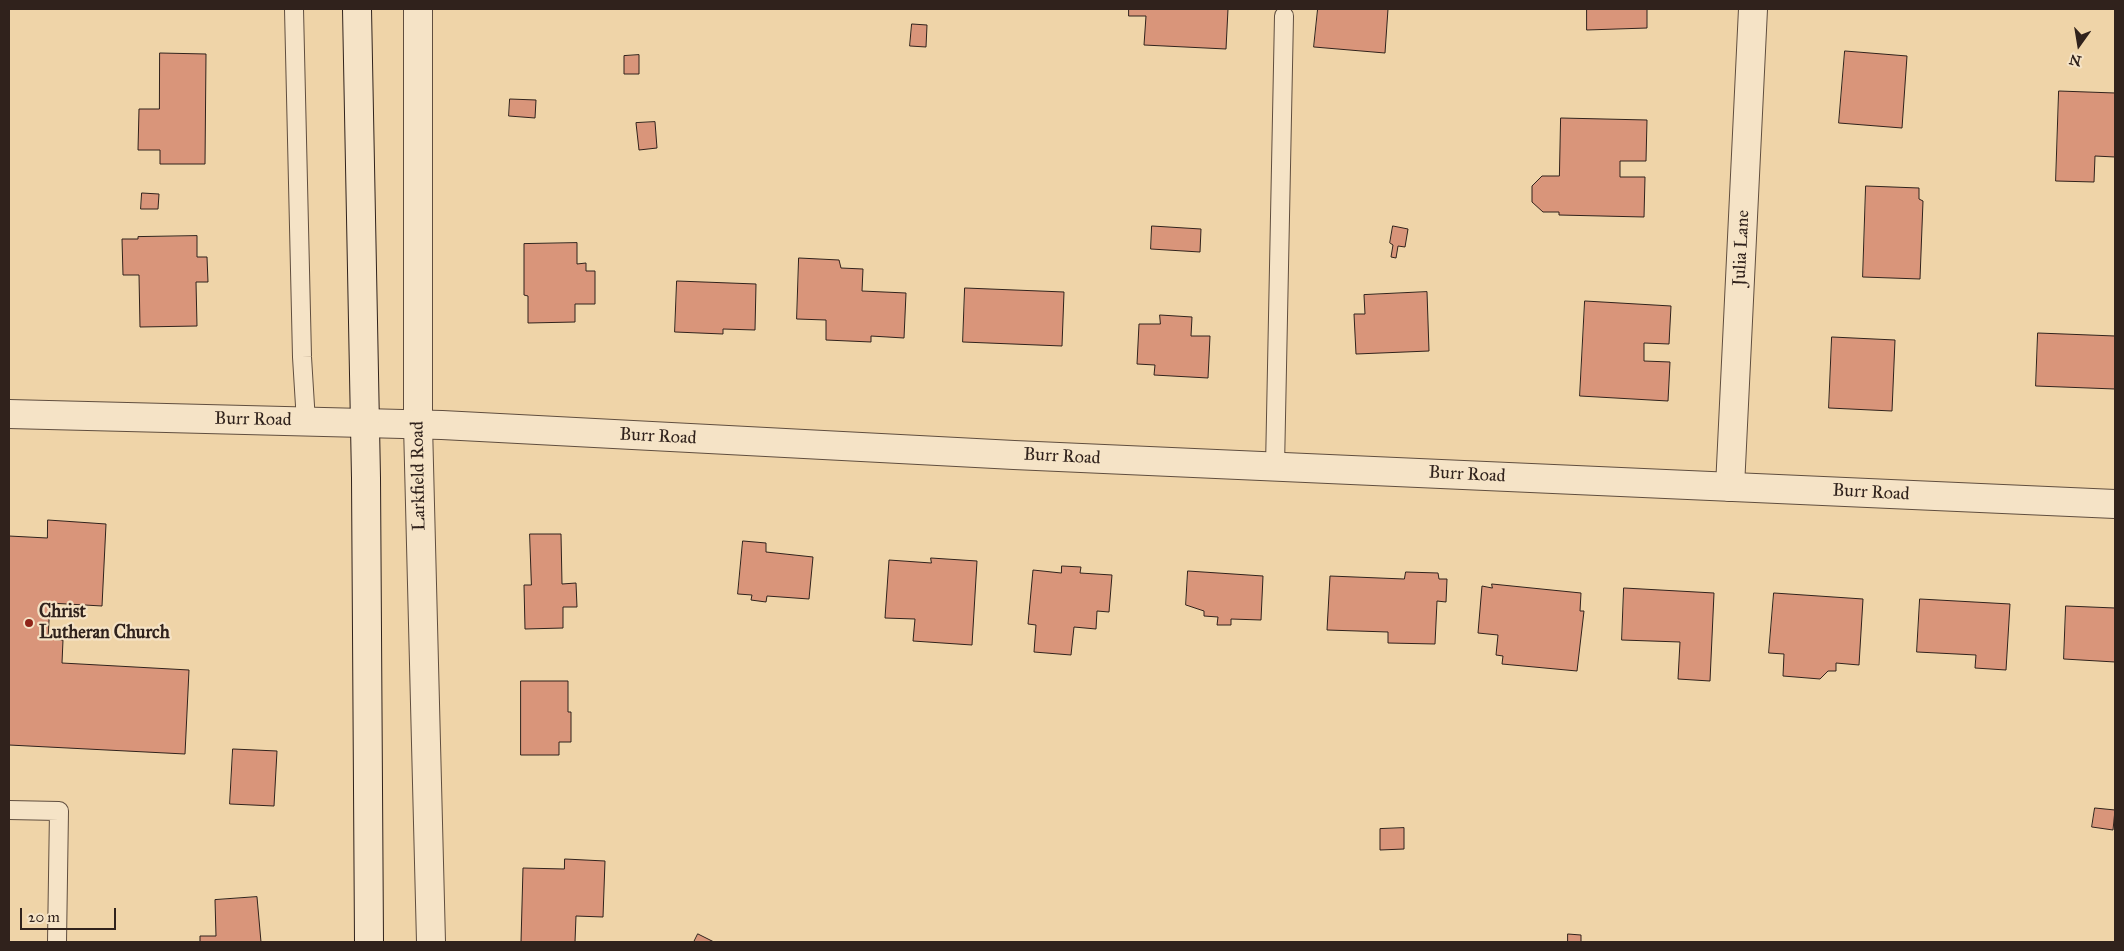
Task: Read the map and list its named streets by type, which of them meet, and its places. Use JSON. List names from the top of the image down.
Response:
{
  "streets": {
    "street": ["Julia Lane", "Burr Road", "Larkfield Road"]
  },
  "crossings": [
    ["Julia Lane", "Burr Road"],
    ["Burr Road", "Larkfield Road"]
  ],
  "places": ["Christ Lutheran Church"],
  "scale_bar": "20 m",
  "north": "bottom"
}
